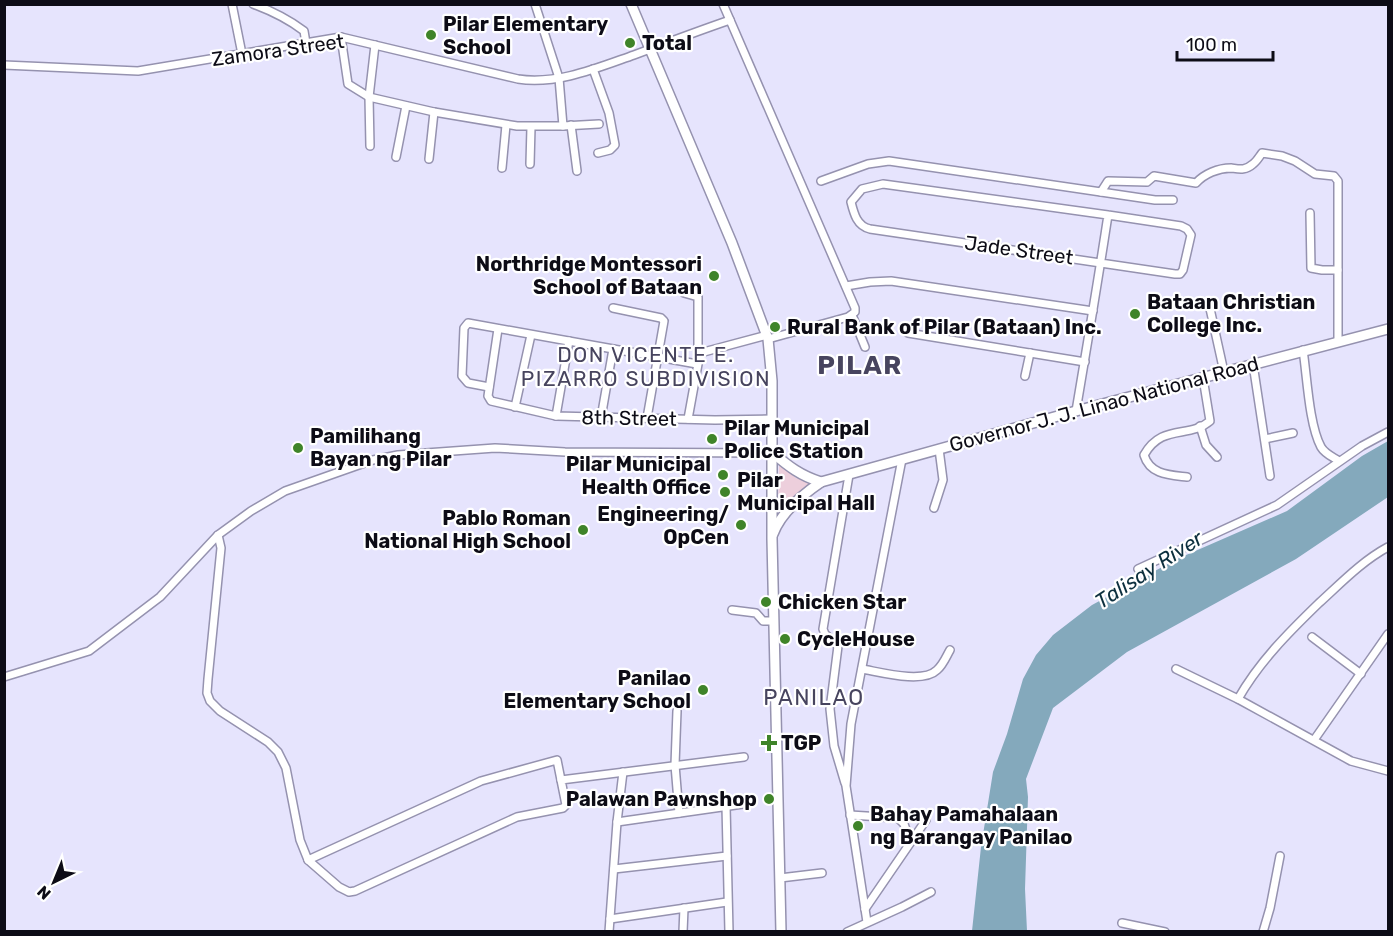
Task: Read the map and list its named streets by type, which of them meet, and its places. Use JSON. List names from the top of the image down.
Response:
{
  "streets": {
    "main road": ["Governor J. J. Linao National Road"],
    "street": ["Zamora Street", "Jade Street", "8th Street"]
  },
  "districts": ["DON VICENTE E. PIZARRO SUBDIVISION", "PILAR", "PANILAO"],
  "water": ["Talisay River"],
  "places": {
    "other": [
      "Pilar Elementary School",
      "Total",
      "Northridge Montessori School of Bataan",
      "Bataan Christian College Inc.",
      "Rural Bank of Pilar (Bataan) Inc.",
      "Pilar Municipal Police Station",
      "Pamilihang Bayan ng Pilar",
      "Pilar Municipal Health Office",
      "Pilar Municipal Hall",
      "Engineering/ OpCen",
      "Pablo Roman National High School",
      "Chicken Star",
      "CycleHouse",
      "Panilao Elementary School",
      "Palawan Pawnshop",
      "Bahay Pamahalaan ng Barangay Panilao"
    ],
    "health": ["TGP"]
  },
  "scale_bar": "100 m",
  "north": "bottom left"
}
